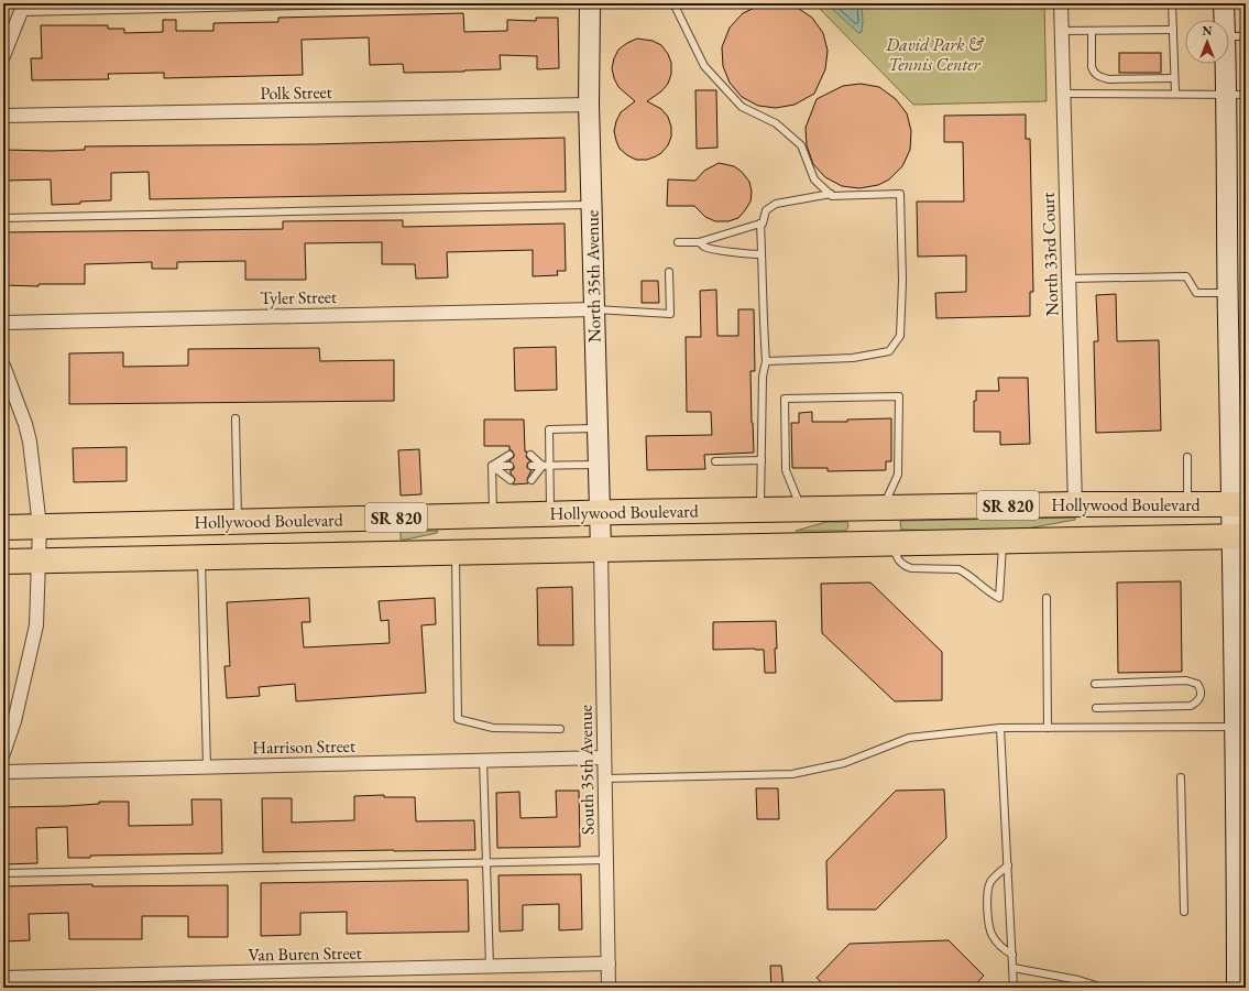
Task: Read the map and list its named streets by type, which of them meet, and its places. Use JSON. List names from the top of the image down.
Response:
{
  "streets": {
    "highway": ["Hollywood Boulevard", "SR 820"],
    "street": [
      "Polk Street",
      "North 33rd Court",
      "North 35th Avenue",
      "Tyler Street",
      "Harrison Street",
      "South 35th Avenue",
      "Van Buren Street"
    ]
  },
  "crossings": [
    ["Polk Street", "North 35th Avenue"],
    ["North 33rd Court", "Hollywood Boulevard"],
    ["North 35th Avenue", "Tyler Street"],
    ["North 35th Avenue", "Hollywood Boulevard"],
    ["North 35th Avenue", "South 35th Avenue"],
    ["Hollywood Boulevard", "South 35th Avenue"],
    ["Harrison Street", "South 35th Avenue"],
    ["South 35th Avenue", "Van Buren Street"]
  ],
  "parks": ["David Park & Tennis Center"],
  "north": "top"
}
